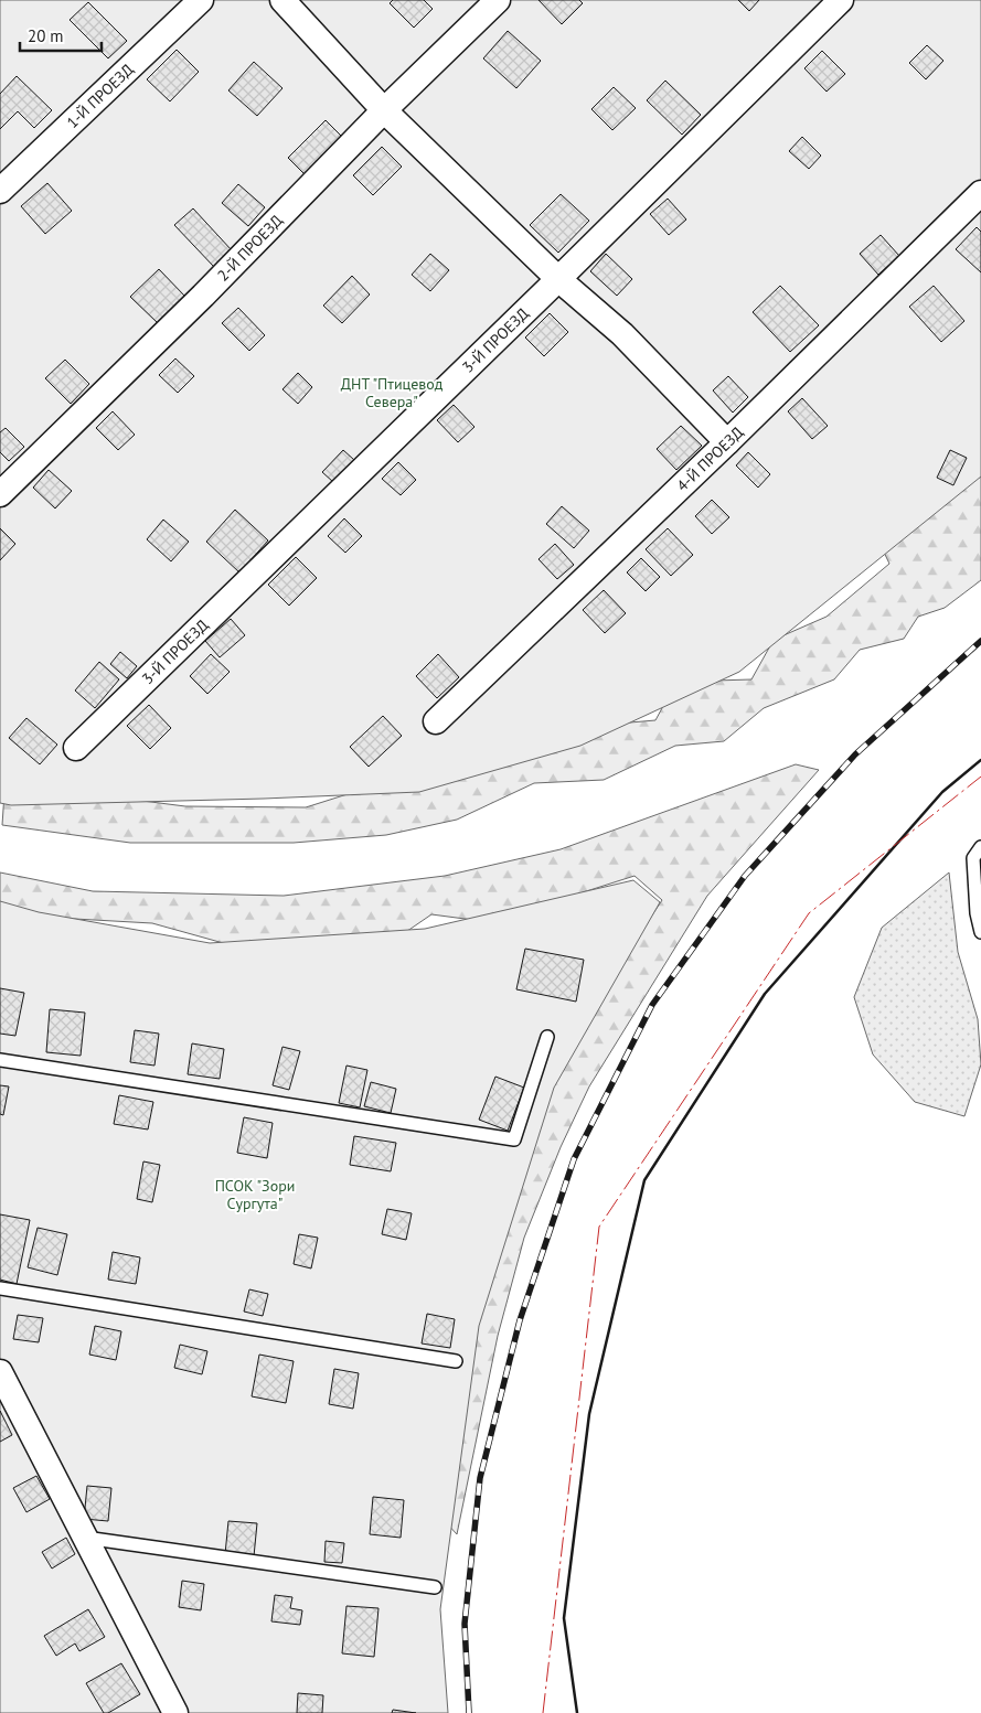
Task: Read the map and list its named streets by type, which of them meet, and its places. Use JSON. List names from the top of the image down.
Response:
{
  "streets": {
    "street": [
      "1-Й ПРОЕЗД",
      "2-Й ПРОЕЗД",
      "3-Й ПРОЕЗД",
      "4-Й ПРОЕЗД"
    ]
  },
  "parks": ["ДНТ \"Птицевод Севера\"", "ПСОК \"Зори Сургута\""],
  "scale_bar": "20 m"
}
